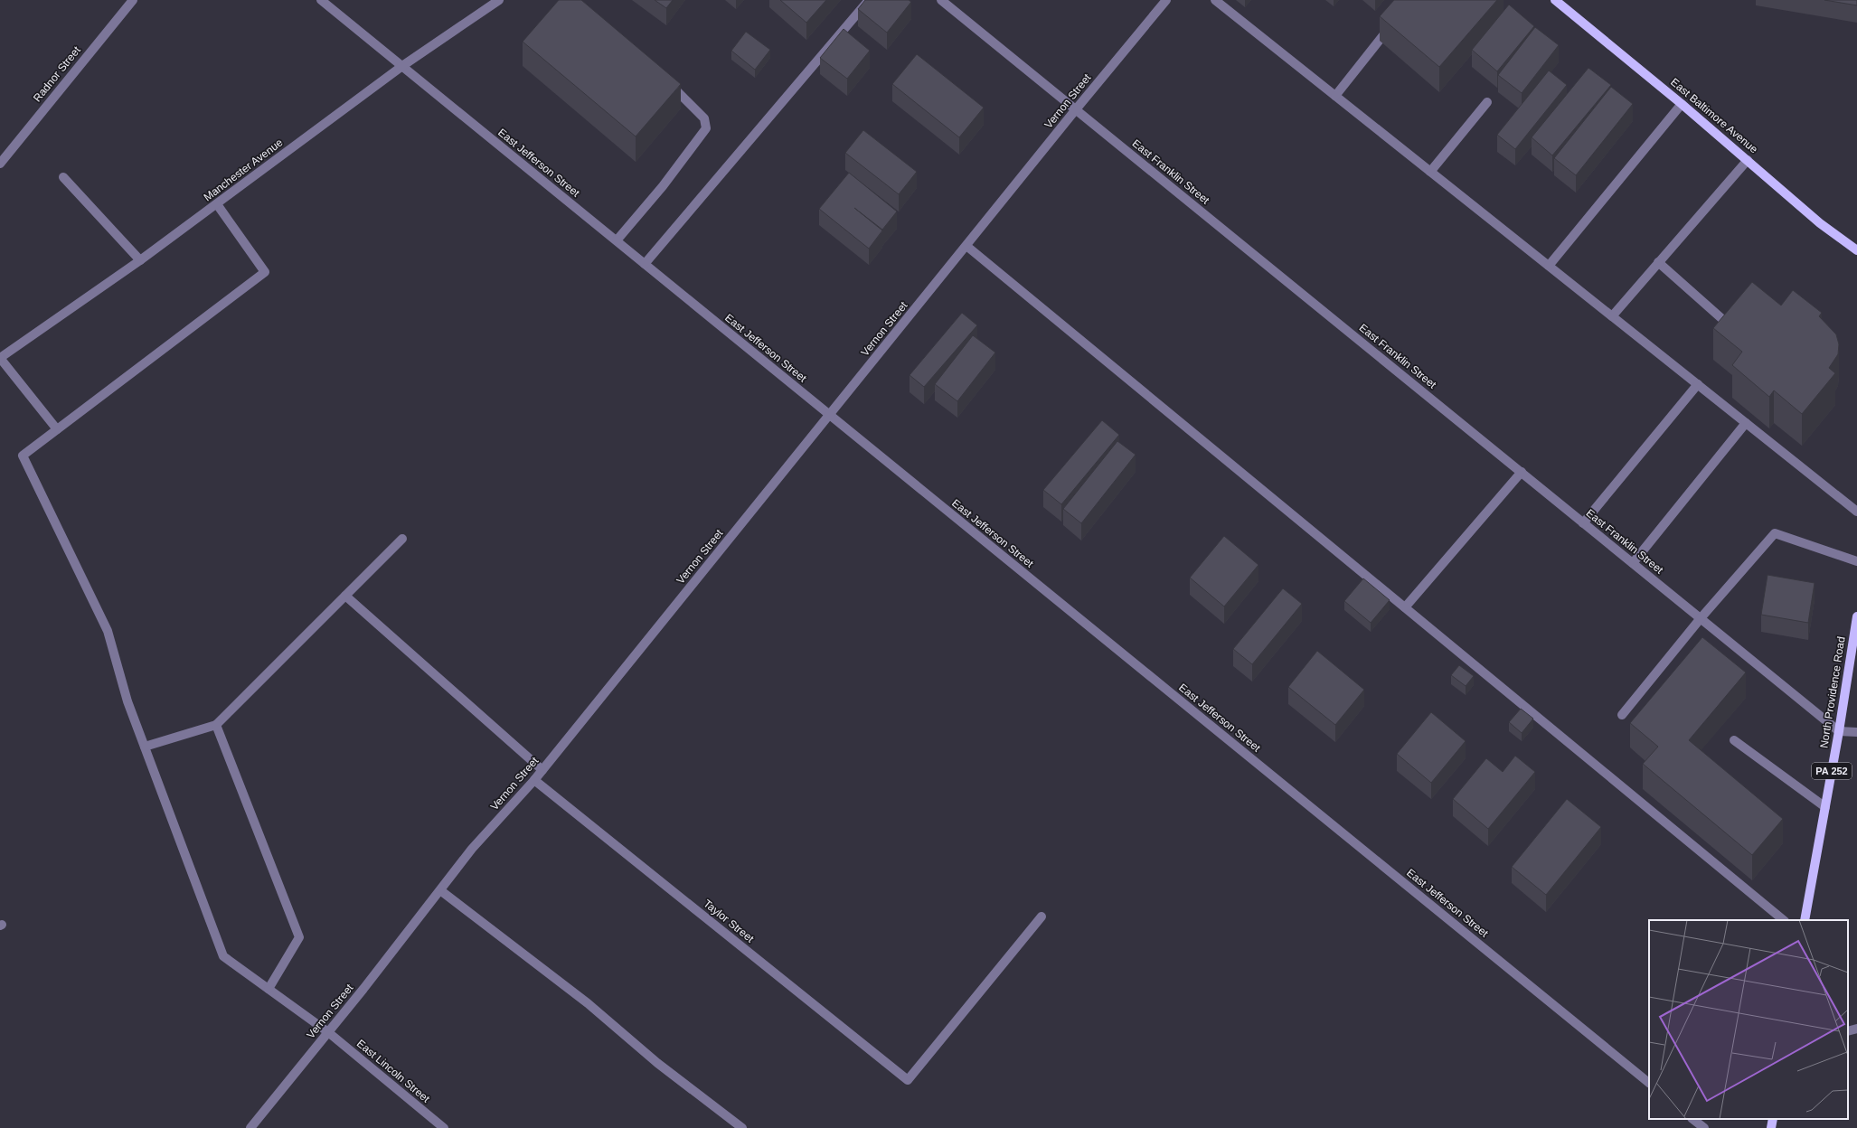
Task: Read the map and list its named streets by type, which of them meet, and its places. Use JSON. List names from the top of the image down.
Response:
{
  "streets": {
    "main road": ["East Baltimore Avenue", "North Providence Road", "PA 252"],
    "street": [
      "Radnor Street",
      "Vernon Street",
      "East Jefferson Street",
      "Manchester Avenue",
      "East Franklin Street",
      "Taylor Street",
      "East Lincoln Street"
    ]
  },
  "crossings": [
    ["Vernon Street", "East Jefferson Street"],
    ["Vernon Street", "East Franklin Street"],
    ["Vernon Street", "Taylor Street"],
    ["Vernon Street", "East Lincoln Street"],
    ["East Jefferson Street", "Manchester Avenue"],
    ["East Franklin Street", "North Providence Road"]
  ]
}
